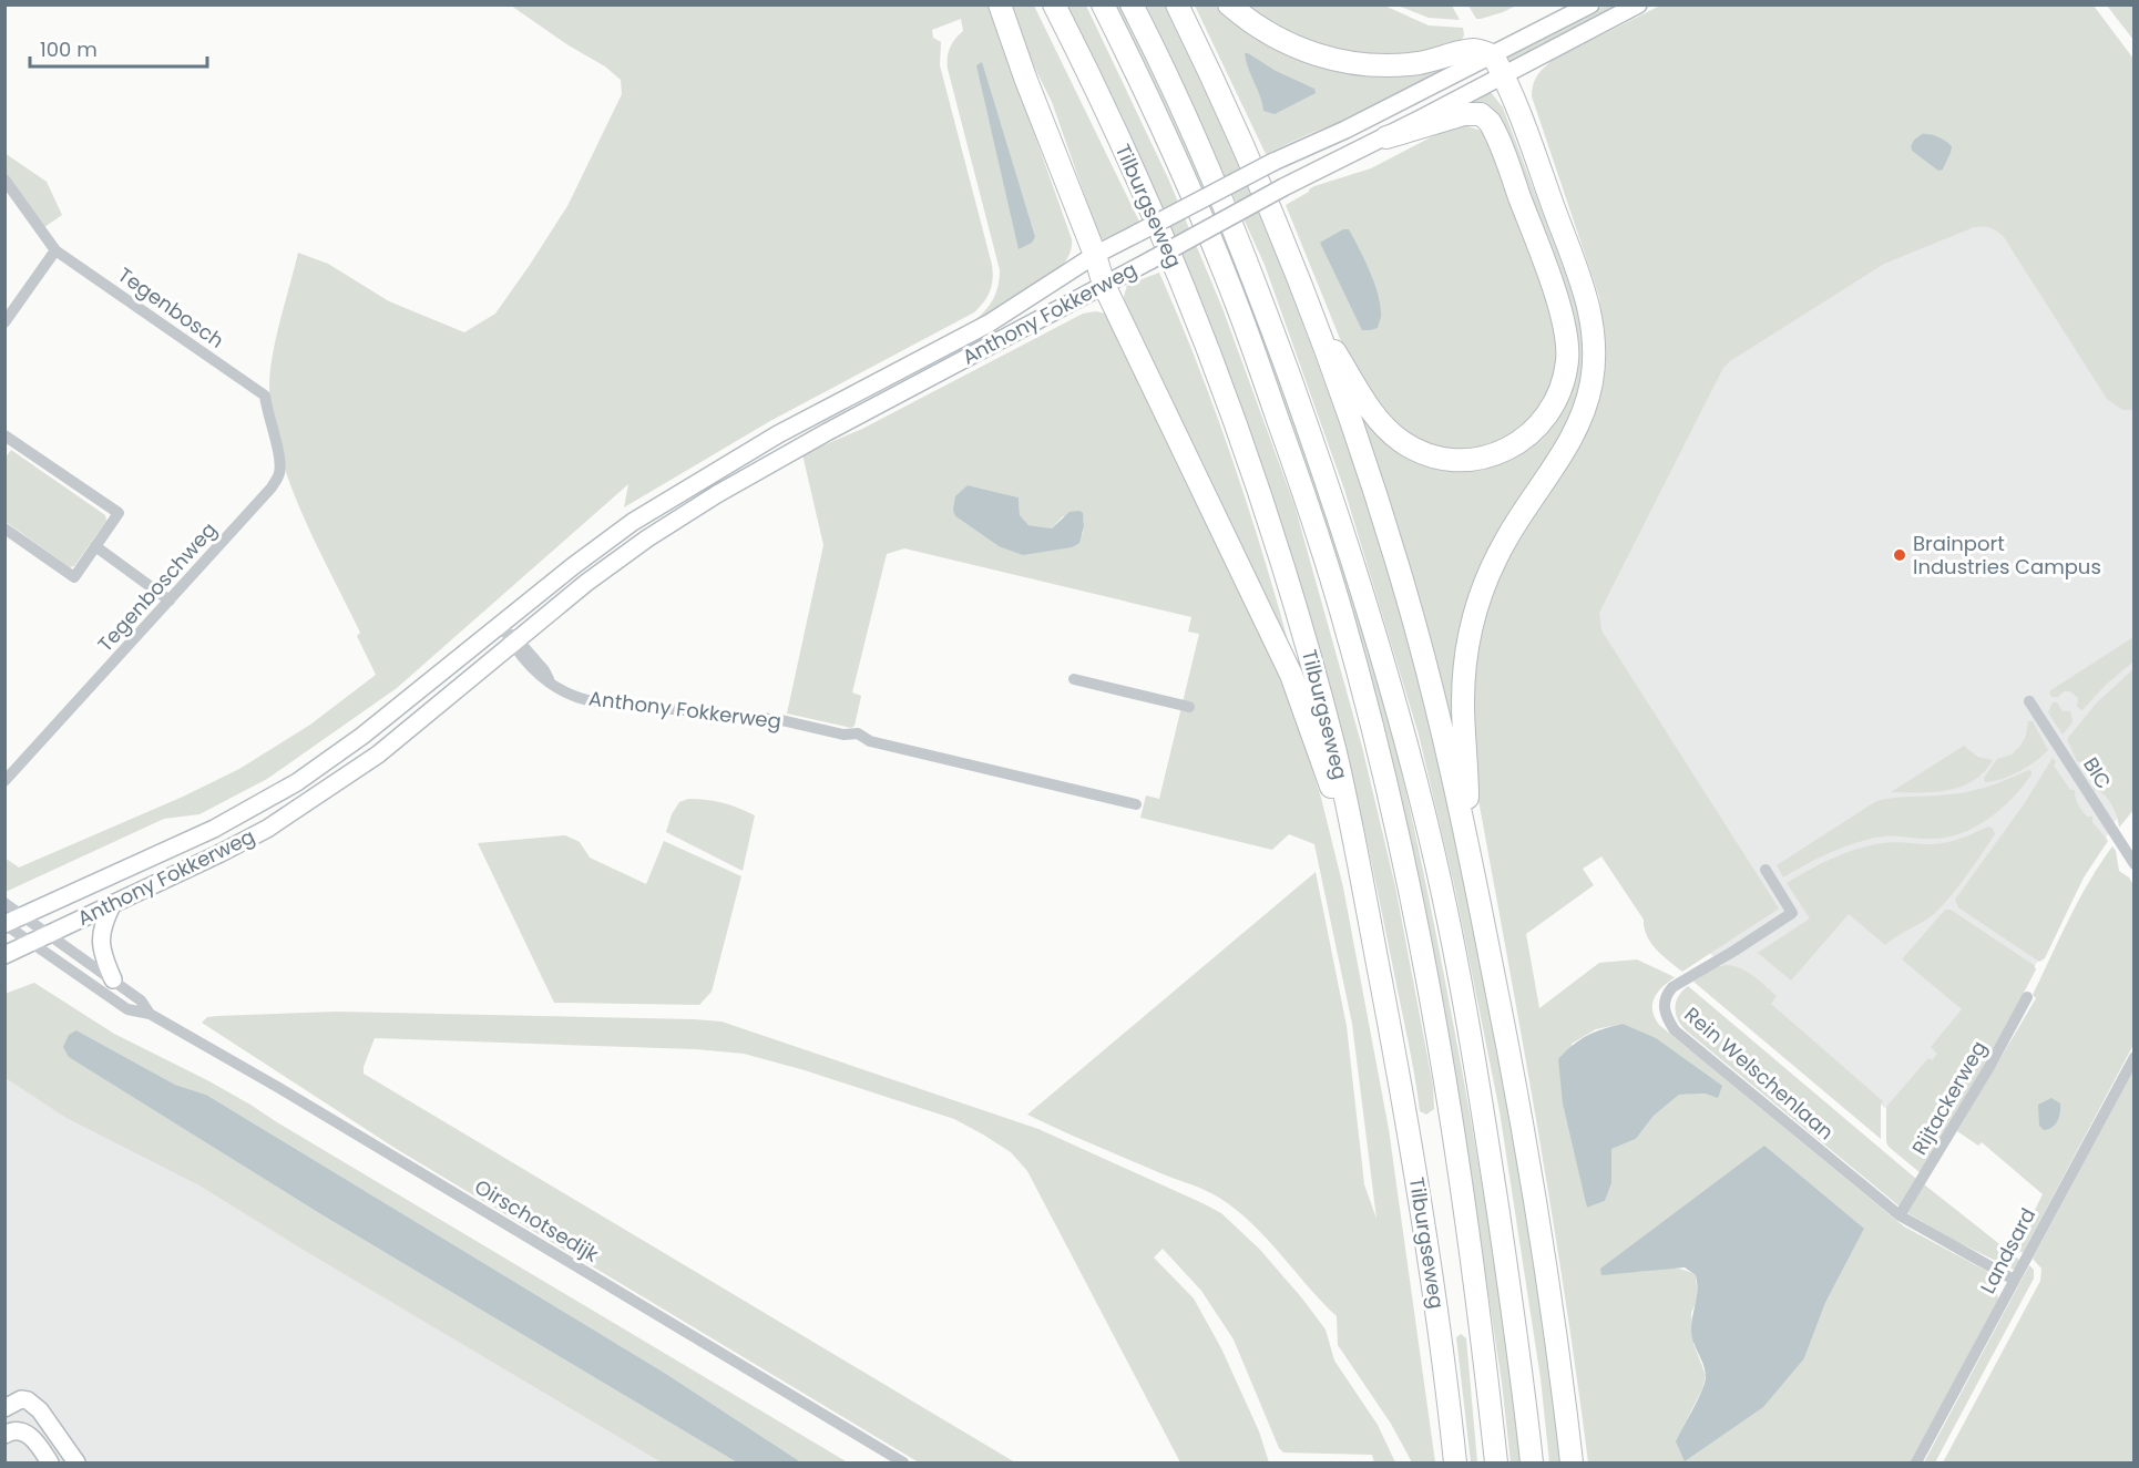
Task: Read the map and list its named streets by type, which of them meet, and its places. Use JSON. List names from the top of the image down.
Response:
{
  "streets": {
    "highway": ["Tilburgseweg"],
    "main road": ["Anthony Fokkerweg"],
    "street": [
      "Tegenbosch",
      "Tegenboschweg",
      "BIC",
      "Rein Welschenlaan",
      "Rijtackerweg",
      "Oirschotsedijk",
      "Landsard"
    ]
  },
  "crossings": [
    ["Tegenbosch", "Tegenboschweg"],
    ["Anthony Fokkerweg", "Oirschotsedijk"],
    ["Rein Welschenlaan", "Rijtackerweg"],
    ["Rein Welschenlaan", "Landsard"]
  ],
  "places": ["Brainport Industries Campus"],
  "scale_bar": "100 m"
}
